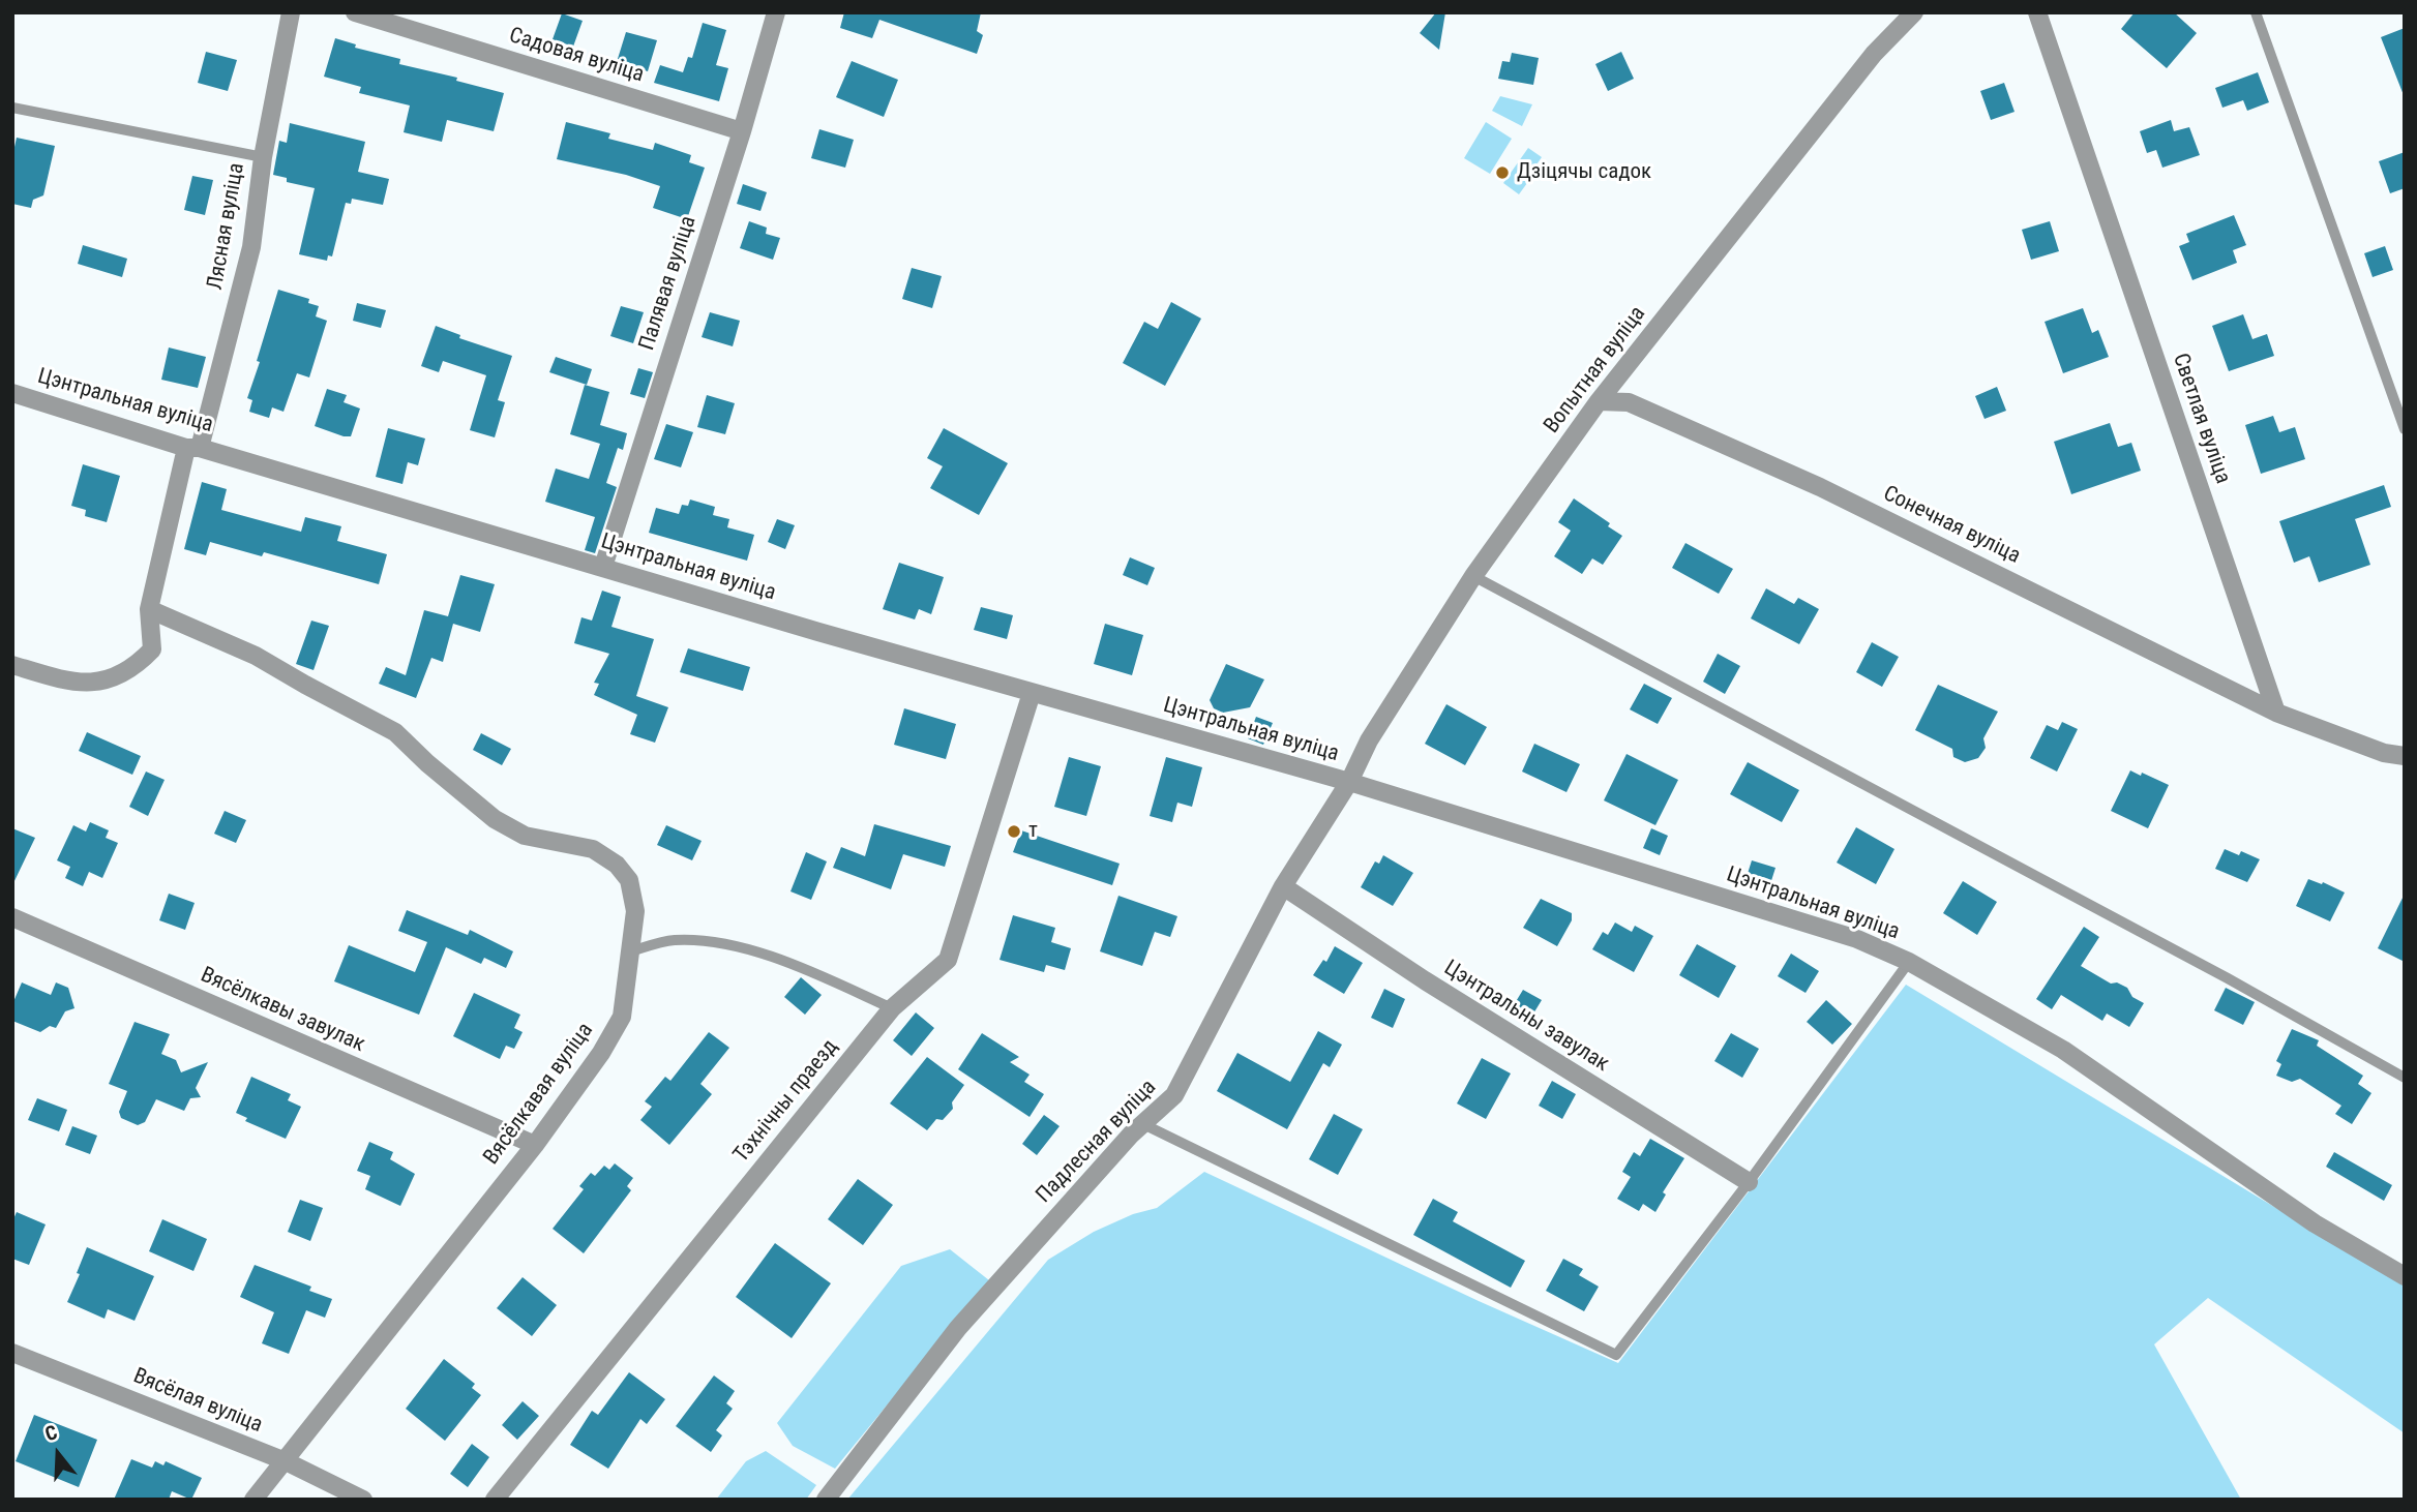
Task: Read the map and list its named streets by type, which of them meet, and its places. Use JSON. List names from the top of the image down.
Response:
{
  "streets": {
    "street": [
      "Садовая вуліца",
      "Лясная вуліца",
      "Палявая вуліца",
      "Вопытная вуліца",
      "Цэнтральная вуліца",
      "Светлая вуліца",
      "Сонечная вуліца",
      "Вясёлкавы завулак",
      "Цэнтральны завулак",
      "Вясёлкавая вуліца",
      "Тэхнічны праезд",
      "Падлесная вуліца",
      "Вясёлая вуліца"
    ]
  },
  "crossings": [
    ["Садовая вуліца", "Палявая вуліца"],
    ["Лясная вуліца", "Цэнтральная вуліца"],
    ["Палявая вуліца", "Цэнтральная вуліца"],
    ["Вопытная вуліца", "Цэнтральная вуліца"],
    ["Вопытная вуліца", "Сонечная вуліца"],
    ["Вопытная вуліца", "Падлесная вуліца"],
    ["Цэнтральная вуліца", "Тэхнічны праезд"],
    ["Цэнтральная вуліца", "Падлесная вуліца"],
    ["Светлая вуліца", "Сонечная вуліца"],
    ["Вясёлкавы завулак", "Вясёлкавая вуліца"],
    ["Цэнтральны завулак", "Падлесная вуліца"],
    ["Вясёлкавая вуліца", "Вясёлая вуліца"]
  ],
  "places": ["Дзіцячы садок", "т"],
  "north": "top"
}
